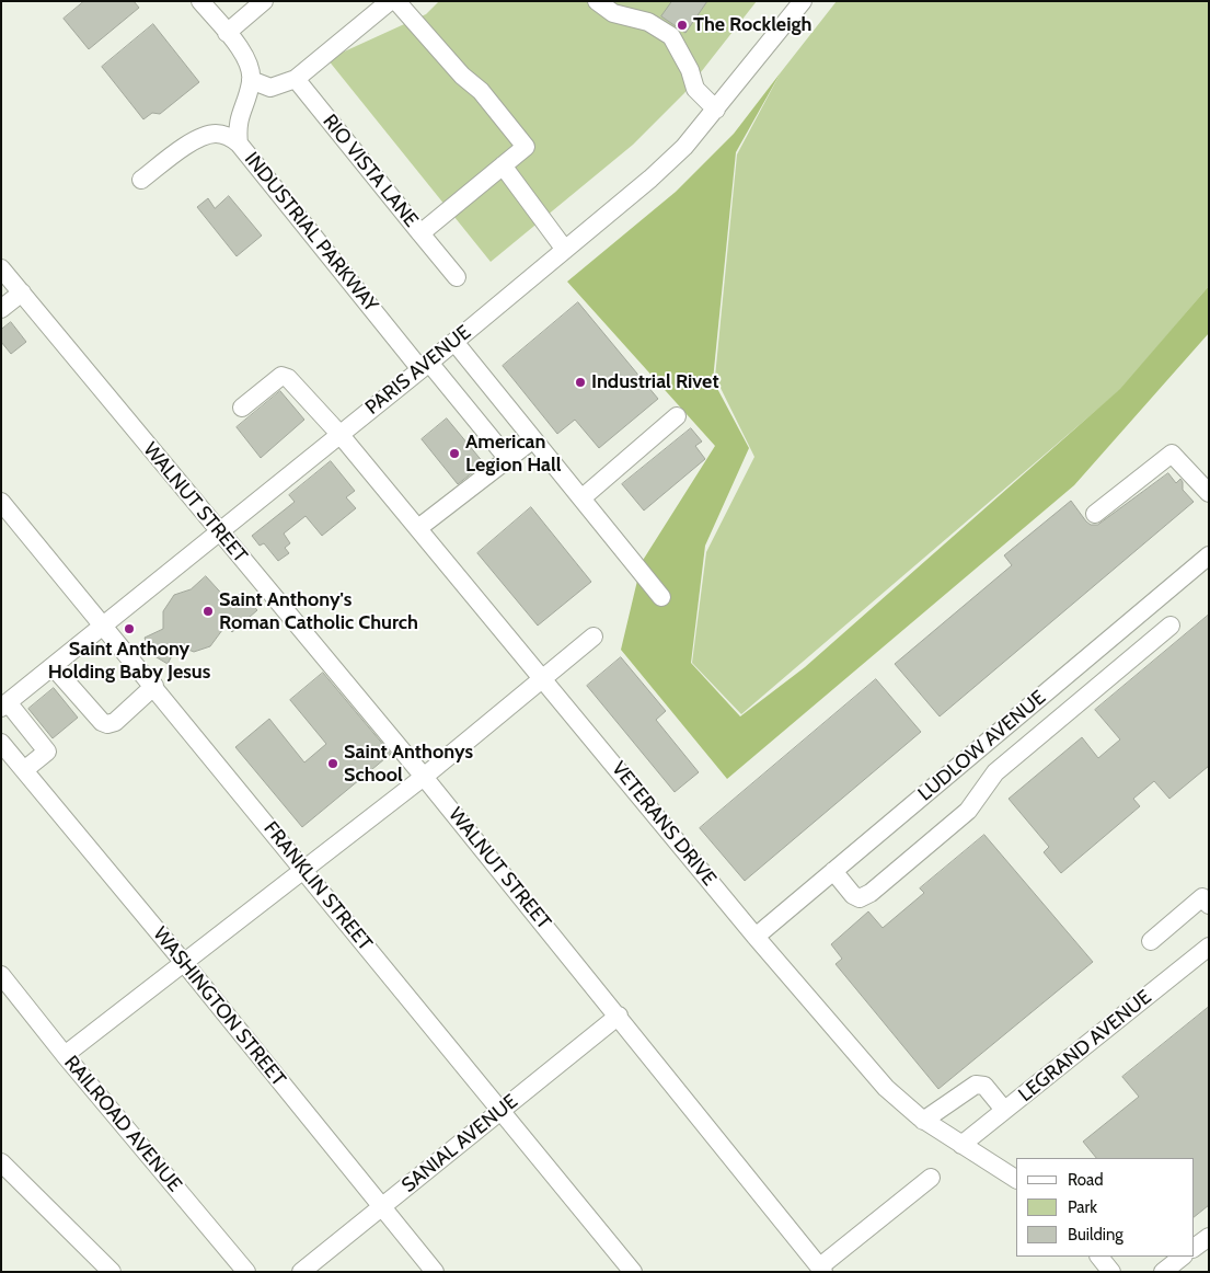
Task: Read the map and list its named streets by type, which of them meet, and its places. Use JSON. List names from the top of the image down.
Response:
{
  "streets": {
    "street": [
      "RIO VISTA LANE",
      "INDUSTRIAL PARKWAY",
      "PARIS AVENUE",
      "WALNUT STREET",
      "LUDLOW AVENUE",
      "VETERANS DRIVE",
      "FRANKLIN STREET",
      "WASHINGTON STREET",
      "LEGRAND AVENUE",
      "RAILROAD AVENUE",
      "SANIAL AVENUE"
    ]
  },
  "crossings": [
    ["INDUSTRIAL PARKWAY", "PARIS AVENUE"],
    ["PARIS AVENUE", "WALNUT STREET"],
    ["PARIS AVENUE", "VETERANS DRIVE"],
    ["PARIS AVENUE", "FRANKLIN STREET"],
    ["WALNUT STREET", "SANIAL AVENUE"],
    ["LUDLOW AVENUE", "VETERANS DRIVE"],
    ["VETERANS DRIVE", "LEGRAND AVENUE"],
    ["FRANKLIN STREET", "SANIAL AVENUE"],
    ["WASHINGTON STREET", "SANIAL AVENUE"]
  ],
  "places": [
    "The Rockleigh",
    "Industrial Rivet",
    "American Legion Hall",
    "Saint Anthony's Roman Catholic Church",
    "Saint Anthony Holding Baby Jesus",
    "Saint Anthonys School"
  ],
  "legend": ["Road", "Park", "Building"]
}
